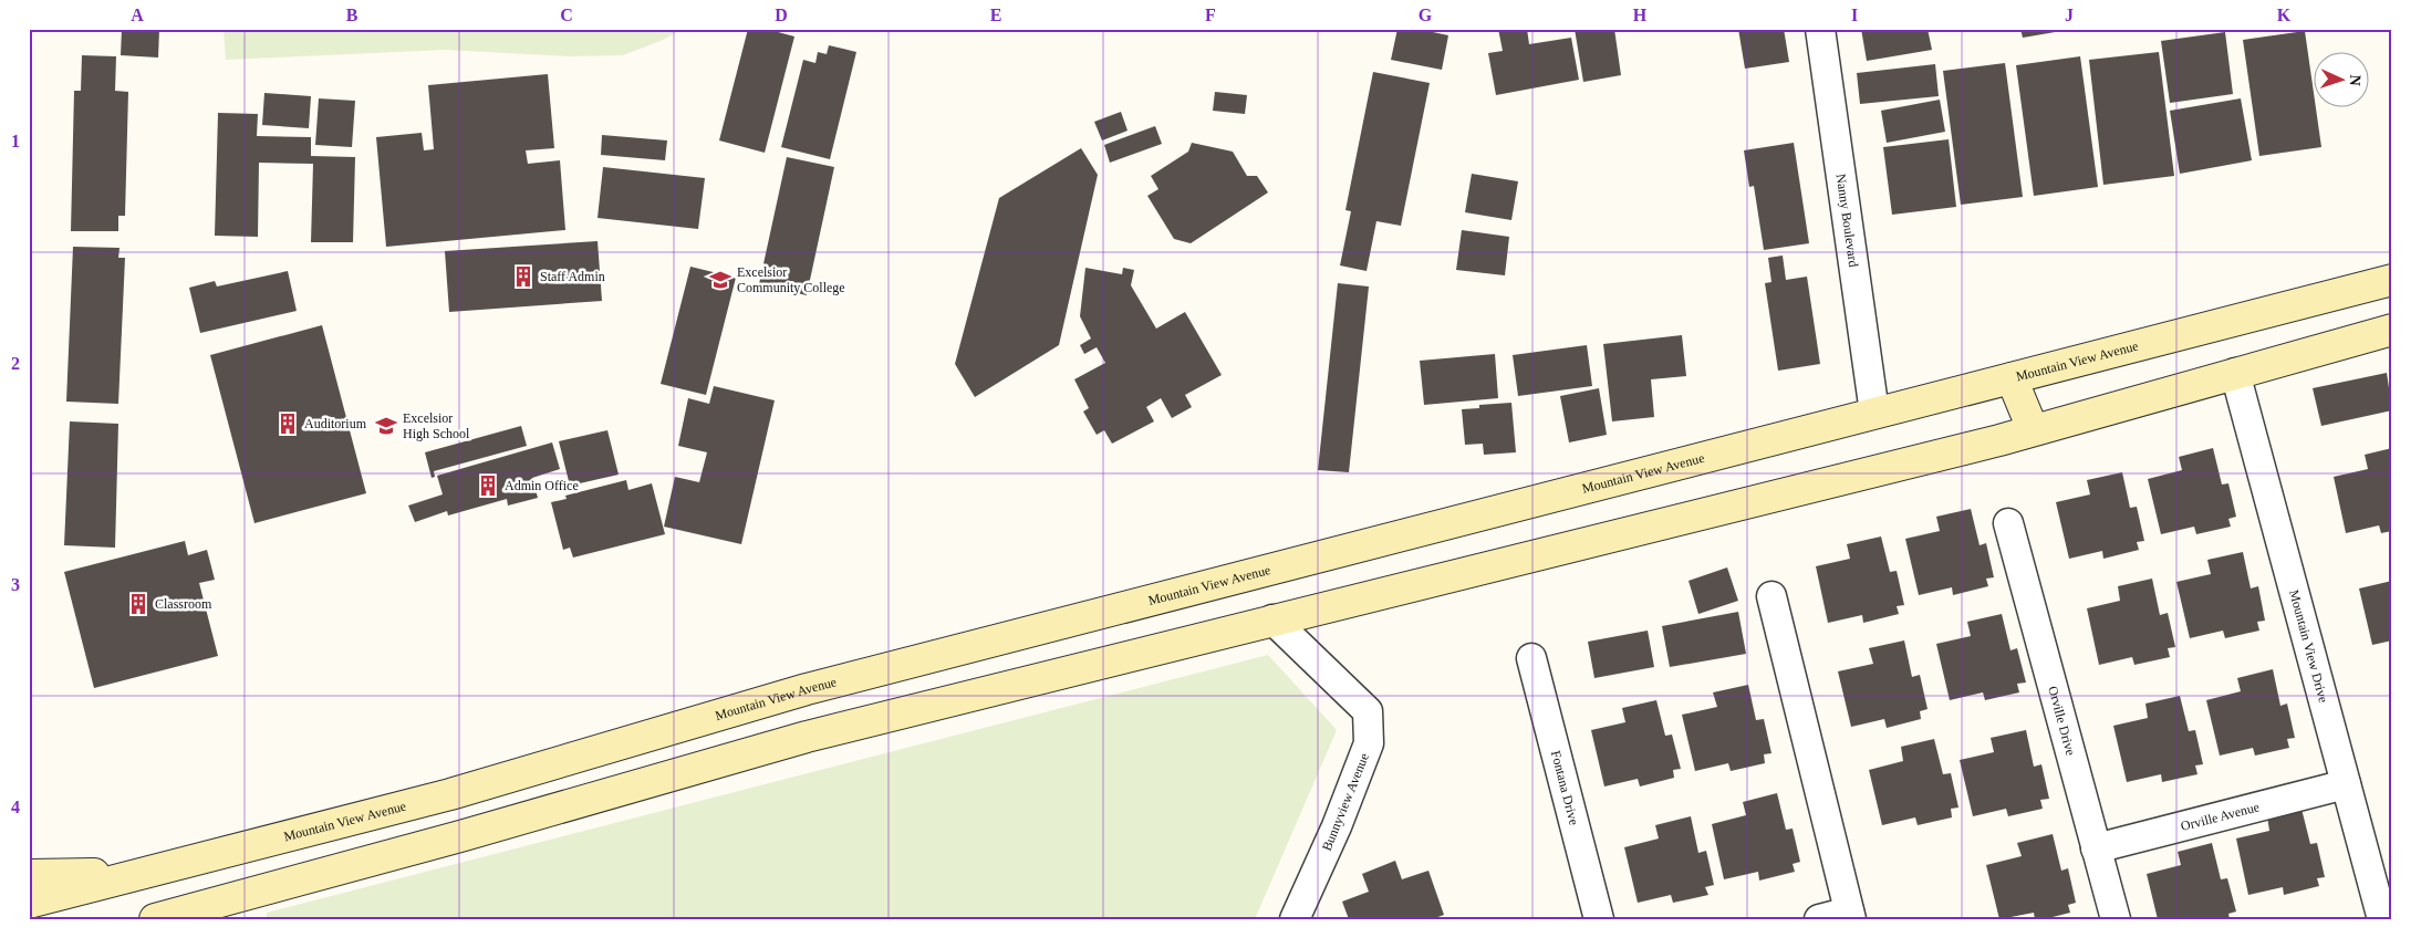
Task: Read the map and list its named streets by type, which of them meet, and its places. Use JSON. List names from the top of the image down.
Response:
{
  "streets": {
    "main road": ["Mountain View Avenue"],
    "street": [
      "Nanny Boulevard",
      "Mountain View Drive",
      "Orville Drive",
      "Fontana Drive",
      "Bunnyview Avenue",
      "Orville Avenue"
    ]
  },
  "crossings": [
    ["Nanny Boulevard", "Mountain View Avenue"],
    ["Mountain View Drive", "Orville Avenue"],
    ["Orville Drive", "Orville Avenue"]
  ],
  "places": {
    "building": [
      "Staff Admin",
      "Auditorium",
      "Admin Office",
      "Classroom"
    ],
    "school or university": ["Excelsior Community College", "Excelsior High School"]
  },
  "north": "right",
  "grid": {
    "columns": [
      "A",
      "B",
      "C",
      "D",
      "E",
      "F",
      "G",
      "H",
      "I",
      "J",
      "K"
    ],
    "rows": [
      "1",
      "2",
      "3",
      "4"
    ]
  }
}
